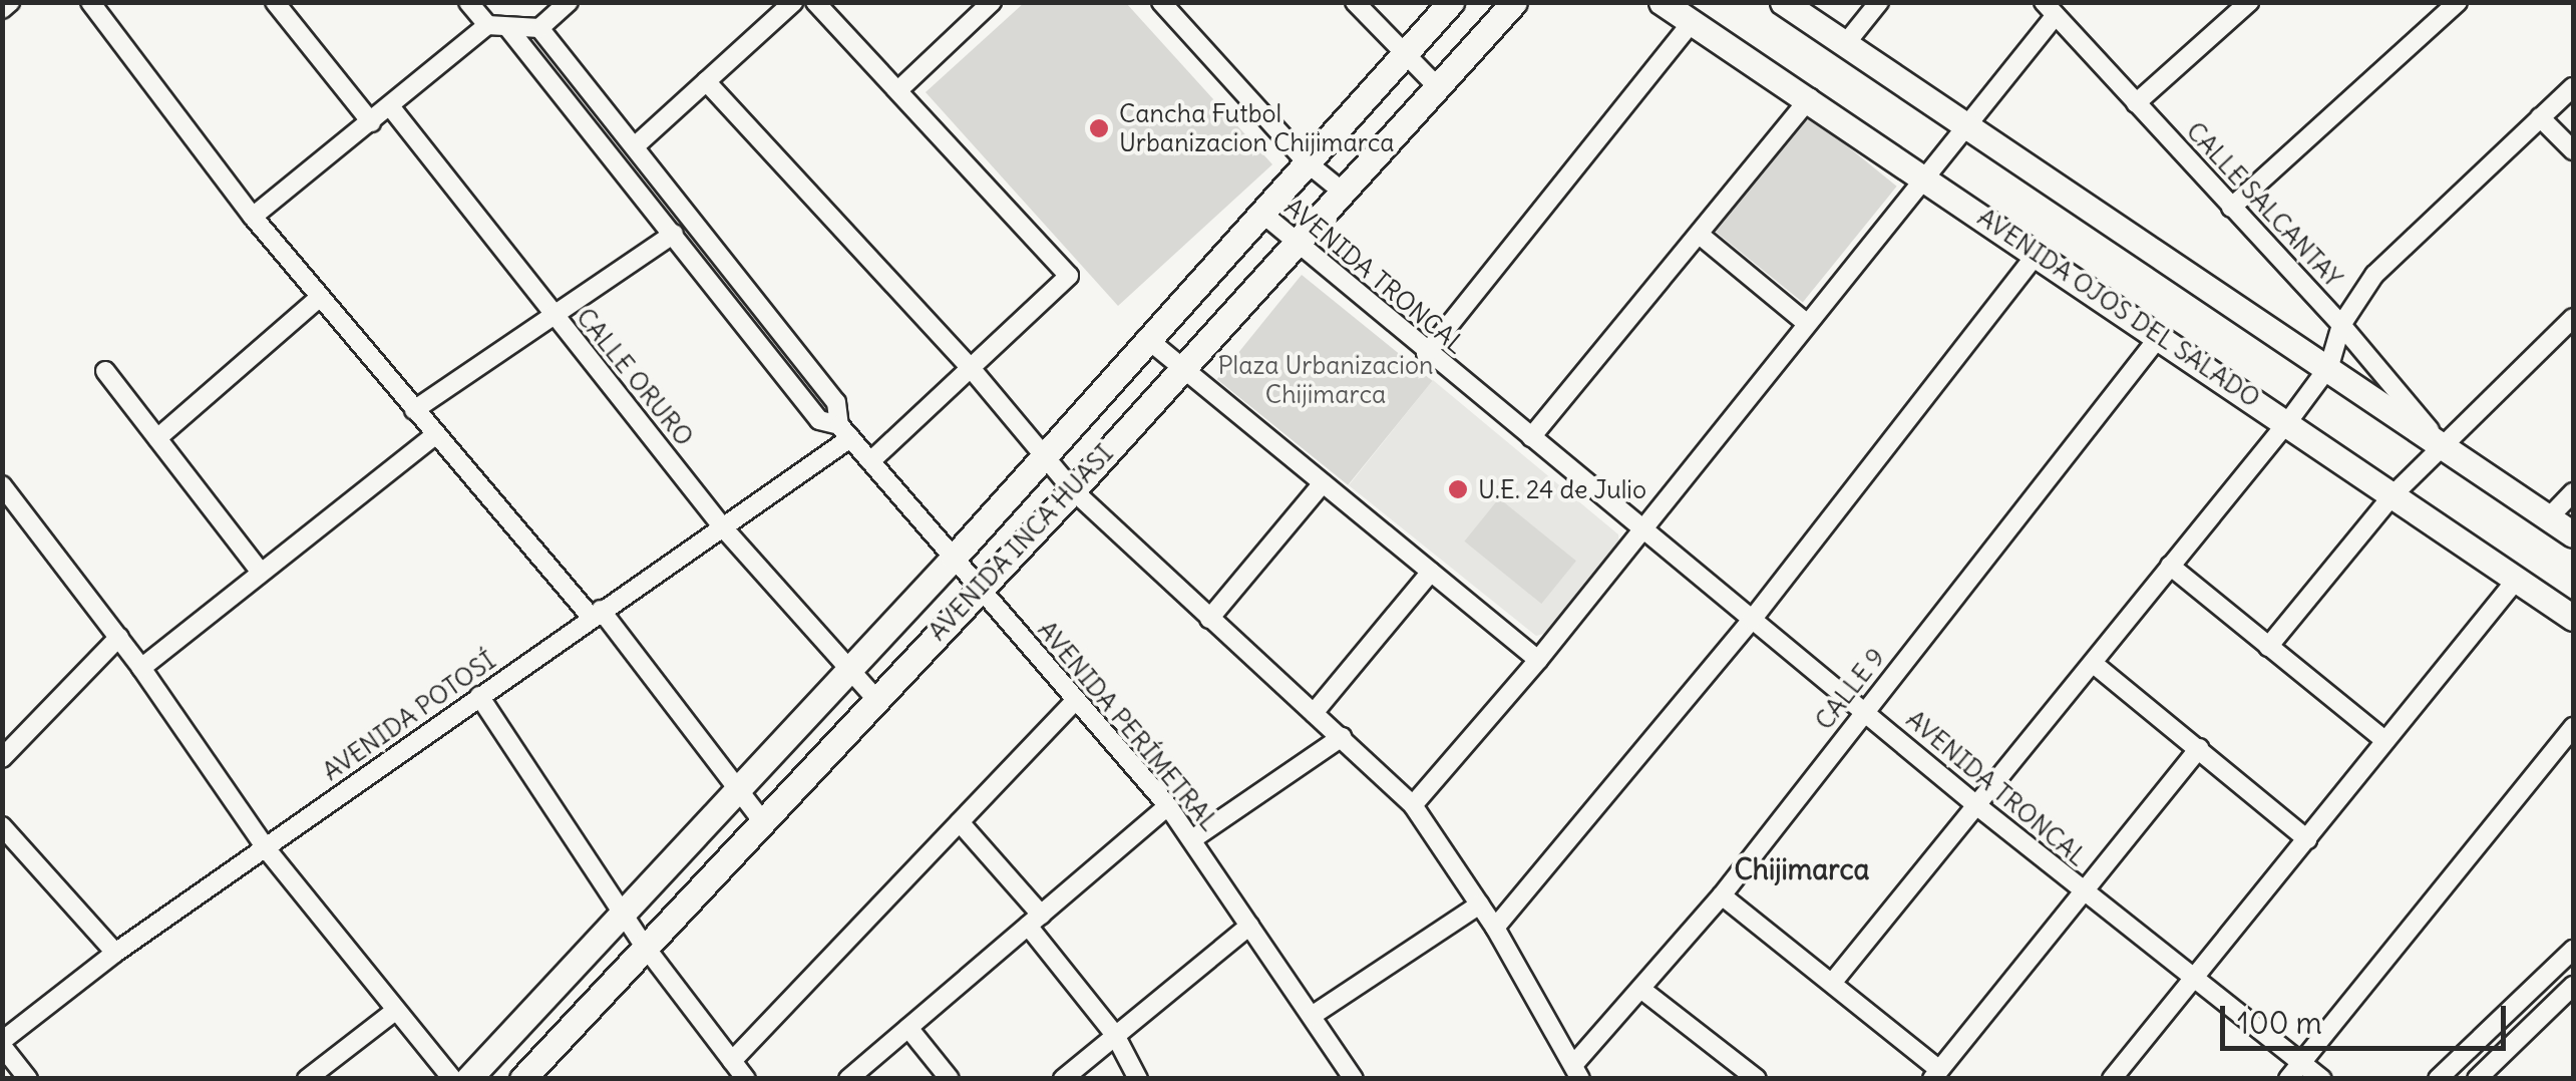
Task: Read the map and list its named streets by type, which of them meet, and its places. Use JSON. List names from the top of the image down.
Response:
{
  "streets": {
    "street": [
      "CALLE SALCANTAY",
      "AVENIDA TRONCAL",
      "AVENIDA OJOS DEL SALADO",
      "CALLE ORURO",
      "AVENIDA INCA HUASI",
      "CALLE 9",
      "AVENIDA POTOSÍ",
      "AVENIDA PERÍMETRAL"
    ]
  },
  "crossings": [
    ["AVENIDA TRONCAL", "AVENIDA INCA HUASI"],
    ["AVENIDA TRONCAL", "CALLE 9"],
    ["AVENIDA OJOS DEL SALADO", "CALLE 9"],
    ["CALLE ORURO", "AVENIDA INCA HUASI"],
    ["CALLE ORURO", "AVENIDA POTOSÍ"],
    ["AVENIDA INCA HUASI", "AVENIDA PERÍMETRAL"],
    ["AVENIDA POTOSÍ", "AVENIDA PERÍMETRAL"]
  ],
  "districts": ["Chijimarca"],
  "parks": ["Plaza Urbanizacion Chijimarca"],
  "places": ["Cancha Futbol Urbanizacion Chijimarca", "U.E. 24 de Julio"],
  "scale_bar": "100 m"
}
